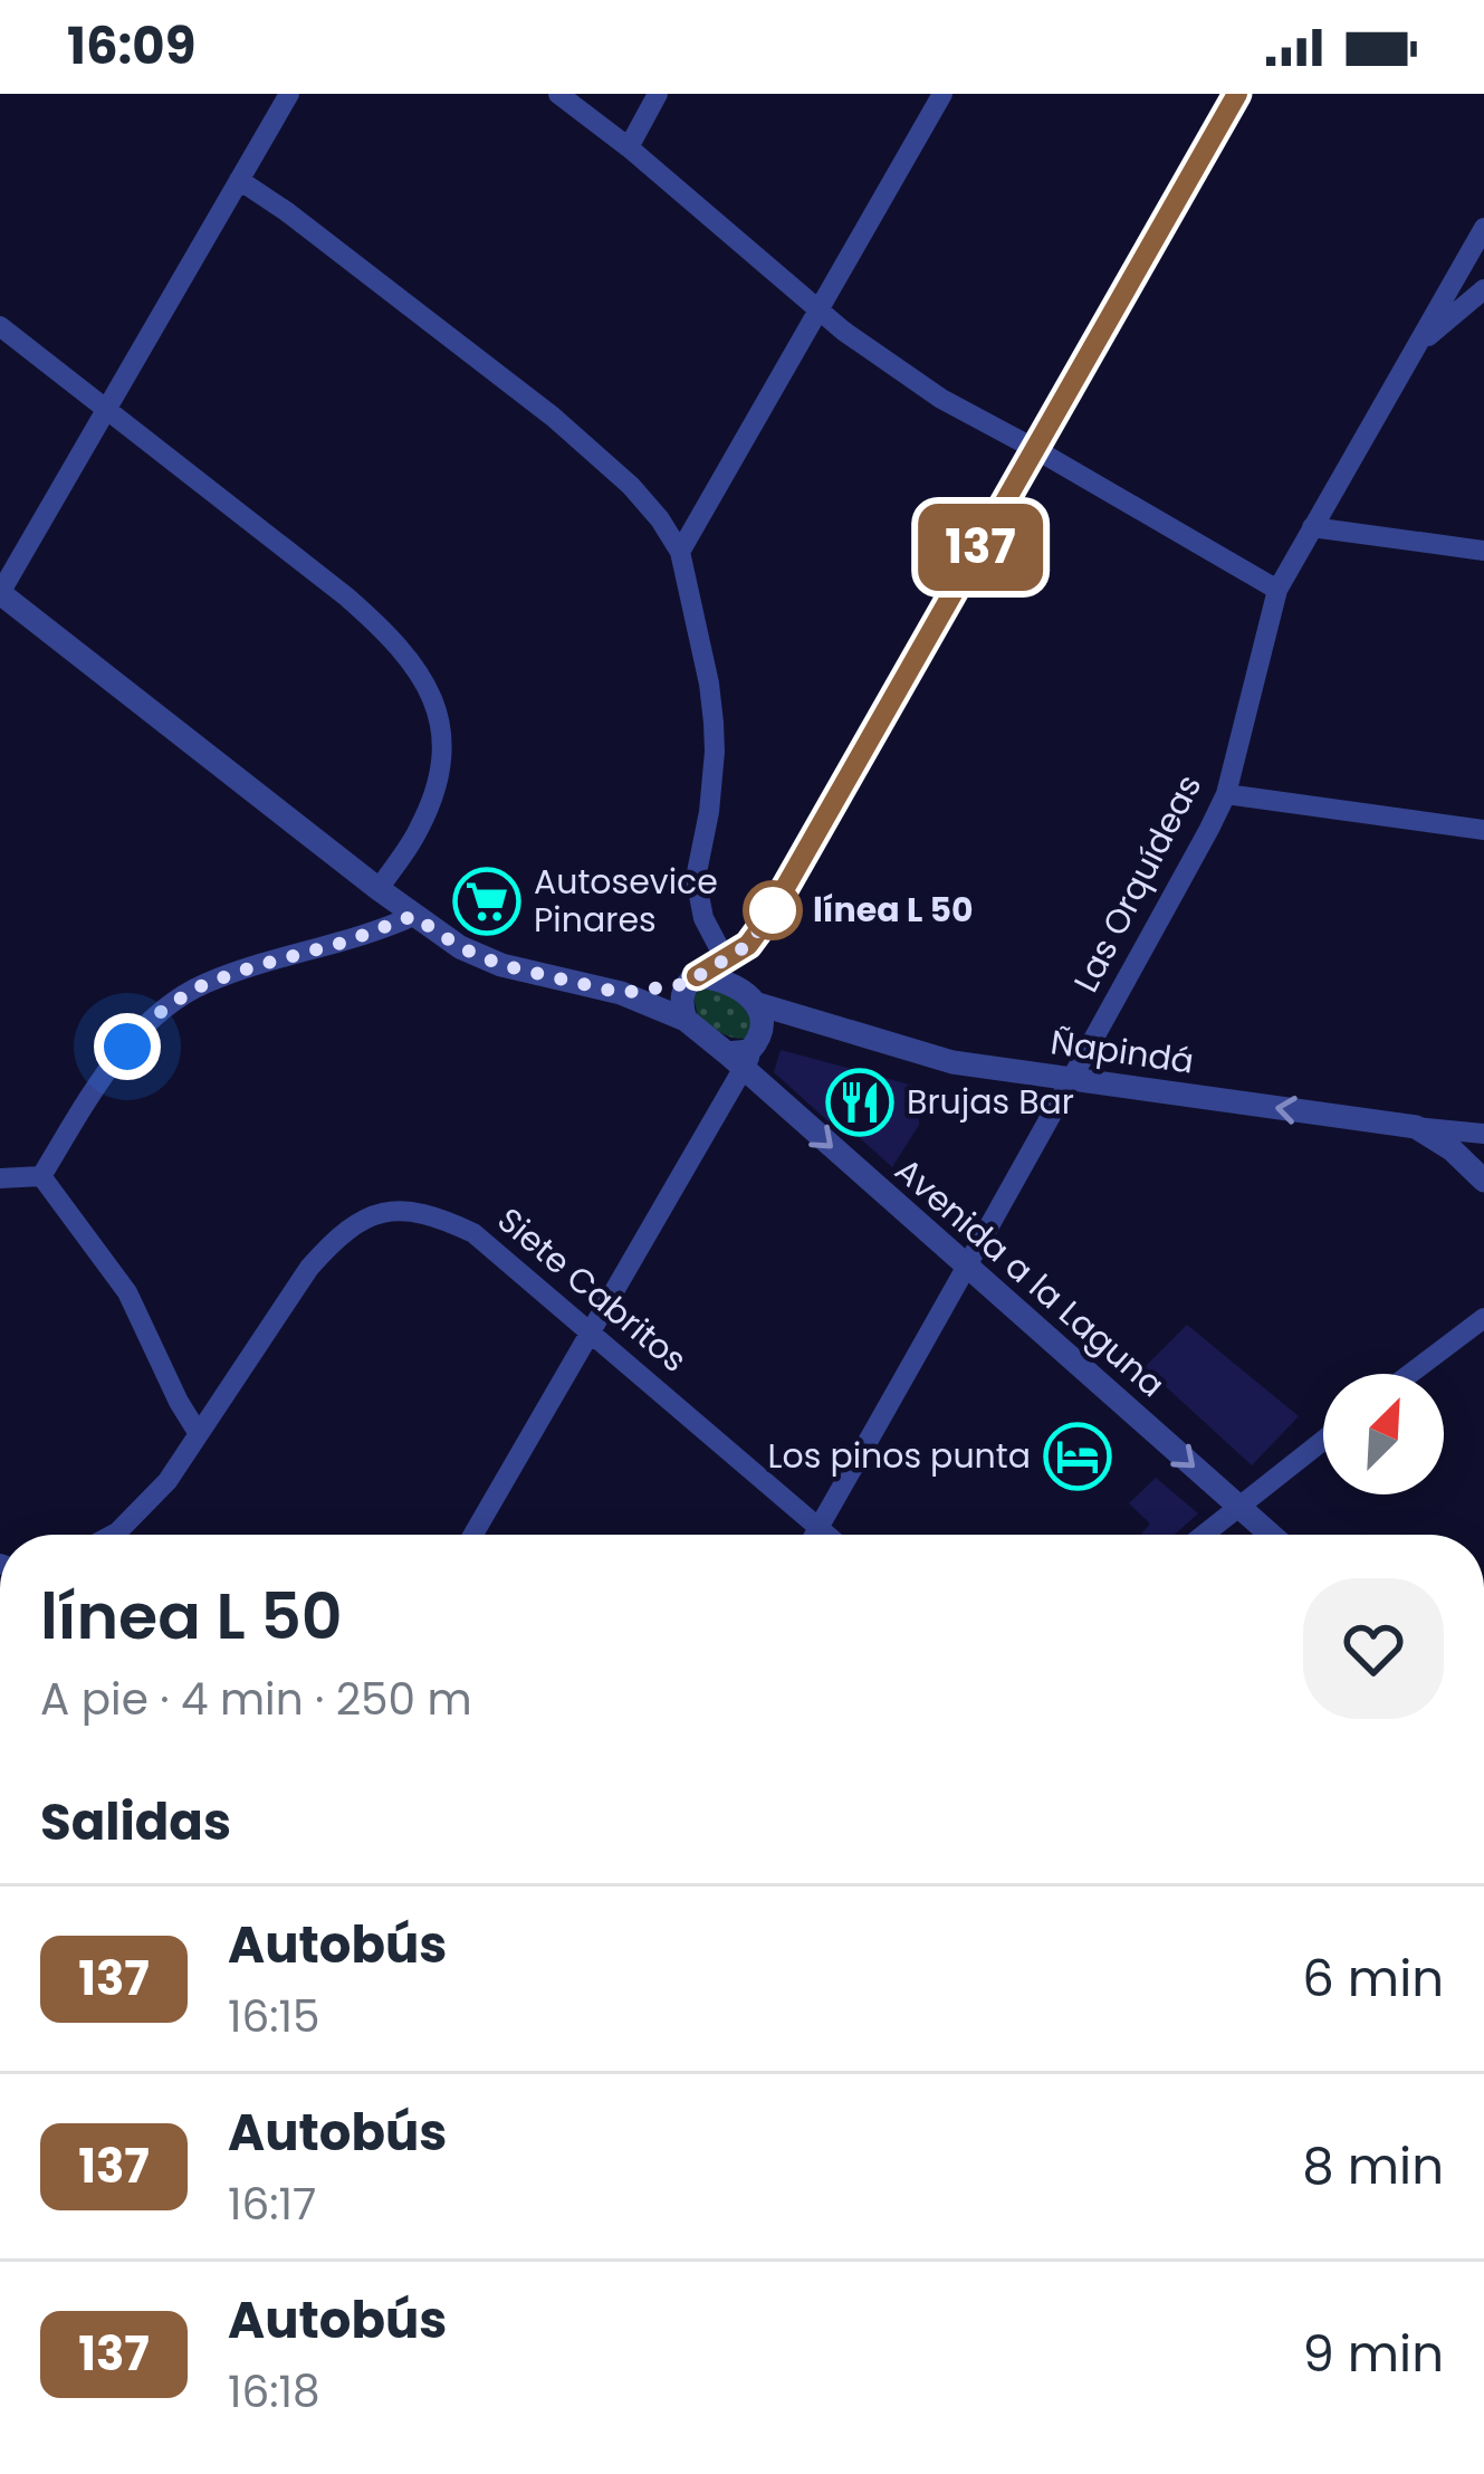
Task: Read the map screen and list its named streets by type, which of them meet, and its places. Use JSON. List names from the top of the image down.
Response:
{
  "streets": {
    "street": [
      "Las Orquídeas",
      "Ñapindá",
      "Avenida a la Laguna",
      "Siete Cabritos"
    ]
  },
  "crossings": [
    ["Las Orquídeas", "Ñapindá"],
    ["Las Orquídeas", "Avenida a la Laguna"],
    ["Las Orquídeas", "Siete Cabritos"],
    ["Ñapindá", "Avenida a la Laguna"]
  ],
  "one_way": ["Ñapindá", "Avenida a la Laguna"],
  "places": {
    "supermarket": ["Autosevice Pinares"],
    "other": ["línea L 50"],
    "restaurant": ["Brujas Bar"],
    "hotel": ["Los pinos punta"]
  },
  "lines": ["bus line 137"],
  "north": "top right",
  "page": {
    "status": "16:09",
    "on_map": "137",
    "heading": [
      ["línea L 50", "A pie · 4 min · 250 m"],
      "Salidas"
    ],
    "list": [
      {
        "mark": "137",
        "name": "Autobús",
        "note": "16:15",
        "value": "6 min"
      },
      {
        "mark": "137",
        "name": "Autobús",
        "note": "16:17",
        "value": "8 min"
      },
      {
        "mark": "137",
        "name": "Autobús",
        "note": "16:18",
        "value": "9 min"
      }
    ]
  }
}
